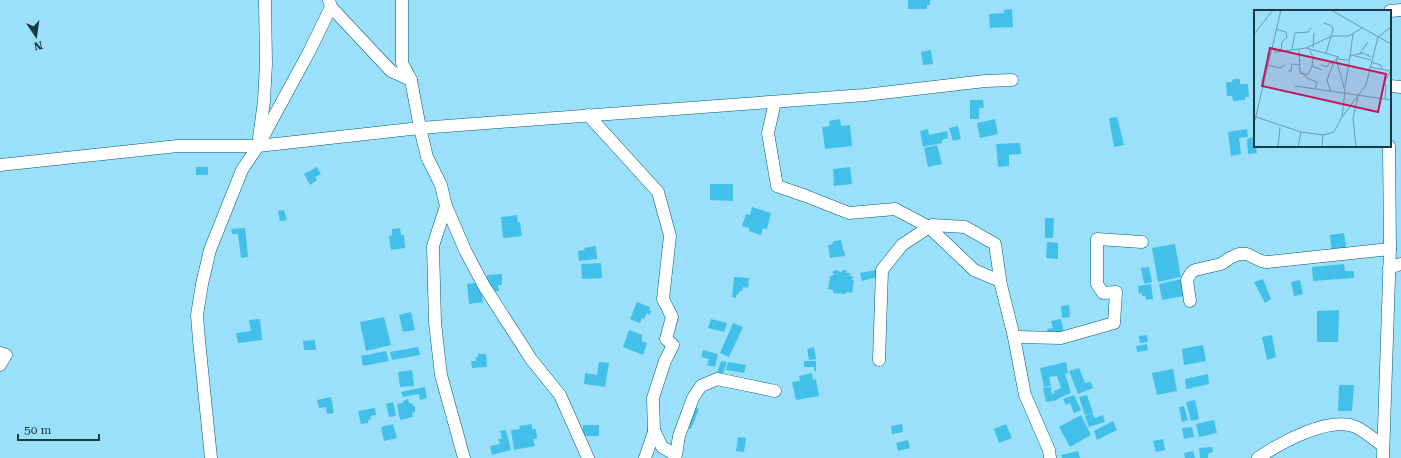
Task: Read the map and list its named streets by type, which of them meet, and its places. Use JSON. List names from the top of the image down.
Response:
{
  "scale_bar": "50 m",
  "north": "bottom"
}
